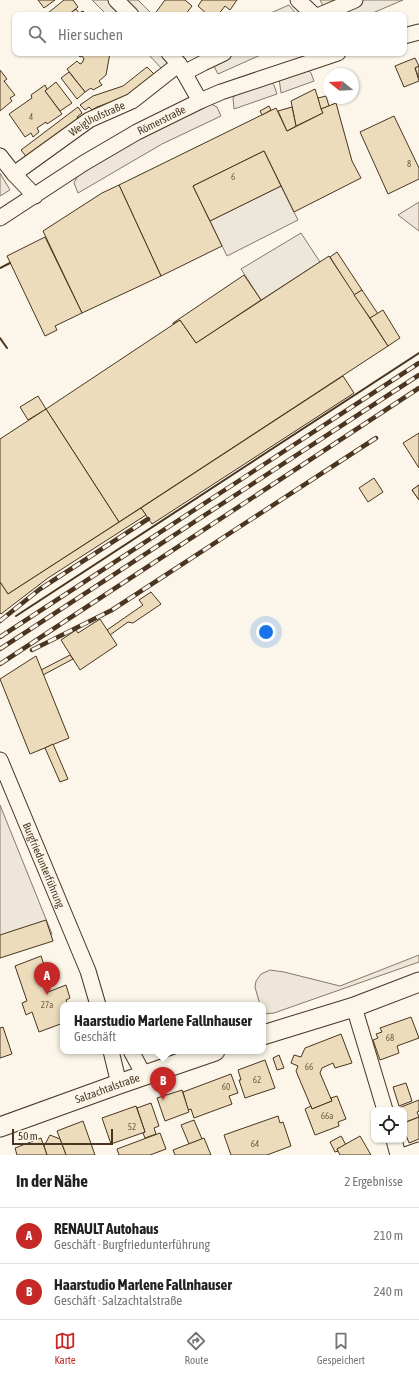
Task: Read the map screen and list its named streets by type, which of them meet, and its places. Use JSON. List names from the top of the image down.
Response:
{
  "streets": {
    "main road": ["Salzachtalstraße"],
    "street": ["Weiglhofstraße", "Römerstraße", "Burgfriedunterführung"]
  },
  "house_numbers": [
    "4",
    "8",
    "6",
    "27a",
    "68",
    "66",
    "62",
    "60",
    "66a",
    "52",
    "64"
  ],
  "scale_bar": "50 m",
  "north": "left",
  "page": {
    "search": "Hier suchen",
    "pins": ["A", "B"],
    "popup": ["Haarstudio Marlene Fallnhauser", "Geschäft"],
    "scale": "50 m",
    "heading": ["In der Nähe", "2 Ergebnisse"],
    "list": [
      {
        "mark": "A",
        "name": "RENAULT Autohaus",
        "note": "Geschäft · Burgfriedunterführung",
        "value": "210 m"
      },
      {
        "mark": "B",
        "name": "Haarstudio Marlene Fallnhauser",
        "note": "Geschäft · Salzachtalstraße",
        "value": "240 m"
      }
    ],
    "nav": ["Karte", "Route", "Gespeichert"]
  }
}
